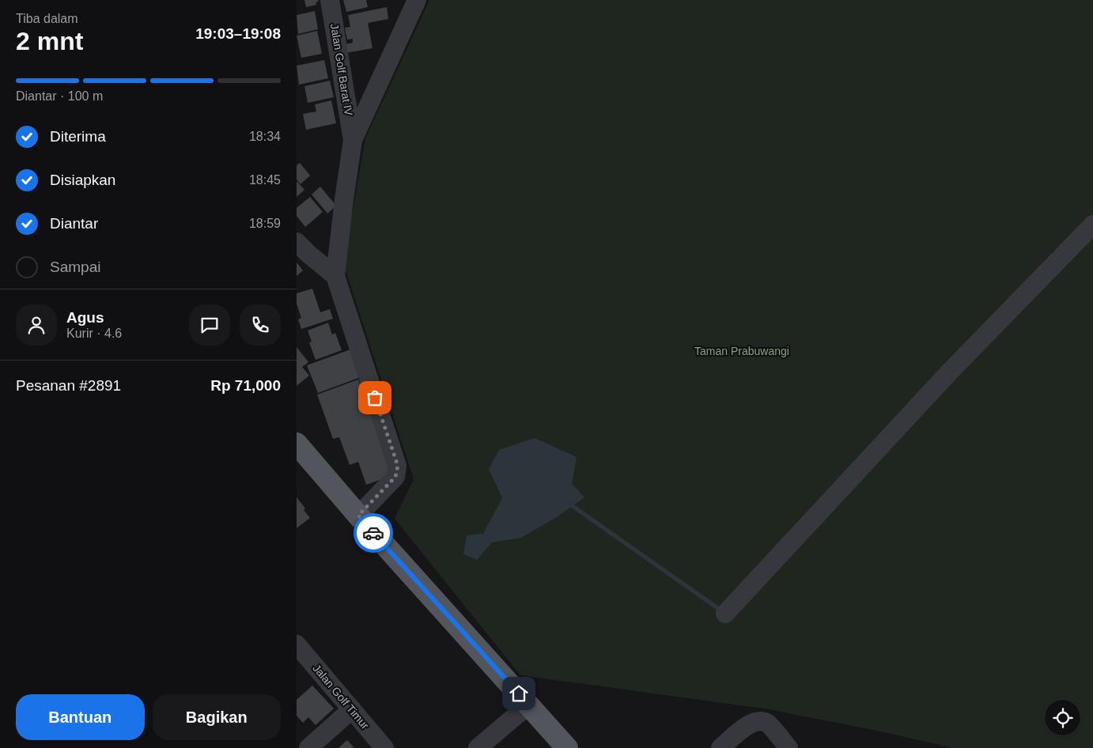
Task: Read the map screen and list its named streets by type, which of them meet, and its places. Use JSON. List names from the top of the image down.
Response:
{
  "streets": {
    "street": ["Jalan Golf Barat IV", "Jalan Golf Timur"]
  },
  "parks": ["Taman Prabuwangi"],
  "page": {
    "heading": ["2 mnt", "Tiba dalam", "19:03–19:08"],
    "panel": [
      "Agus",
      "Kurir · 4.6",
      "Pesanan #2891",
      "Rp 71,000"
    ],
    "bar": "Diantar · 100 m",
    "list": [
      ["Diterima", "18:34"],
      ["Disiapkan", "18:45"],
      ["Diantar", "18:59"],
      "Sampai"
    ],
    "buttons": ["Bantuan", "Bagikan"]
  }
}
